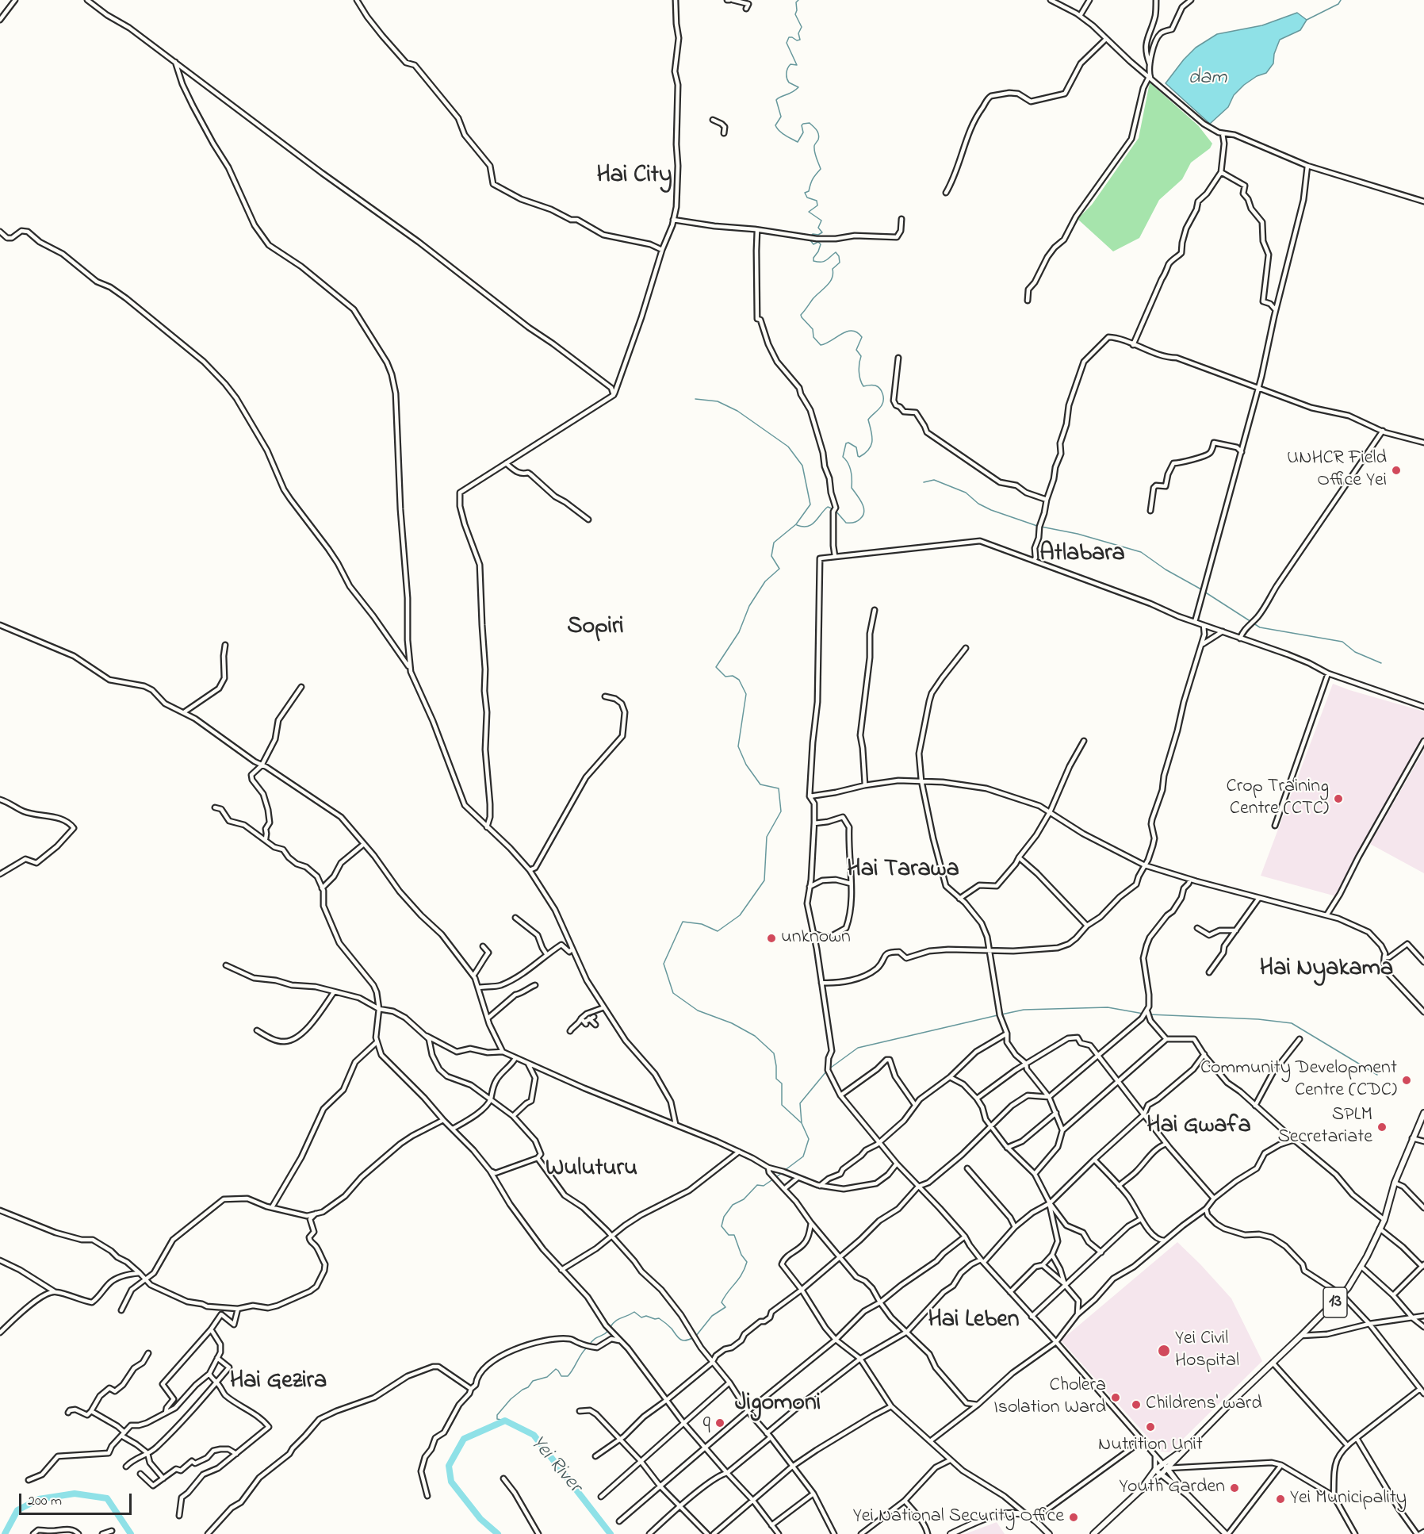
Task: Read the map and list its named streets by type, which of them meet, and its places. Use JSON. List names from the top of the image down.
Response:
{
  "streets": {
    "main road": ["13"]
  },
  "districts": [
    "Hai City",
    "Atlabara",
    "Sopiri",
    "Hai Tarawa",
    "Hai Nyakama",
    "Hai Gwafa",
    "Wuluturu",
    "Hai Leben",
    "Hai Gezira",
    "Jigomoni"
  ],
  "water": ["dam", "Yei River"],
  "places": [
    "UNHCR Field Office Yei",
    "Crop Training Centre (CTC)",
    "unknown",
    "Community Development Centre (CDC)",
    "SPLM Secretariate",
    "Yei Civil Hospital",
    "Cholera Isolation Ward",
    "Childrens' ward",
    "q",
    "Nutrition Unit",
    "Youth Garden",
    "Yei Municipality",
    "Yei National Security Office"
  ],
  "scale_bar": "200 m"
}
